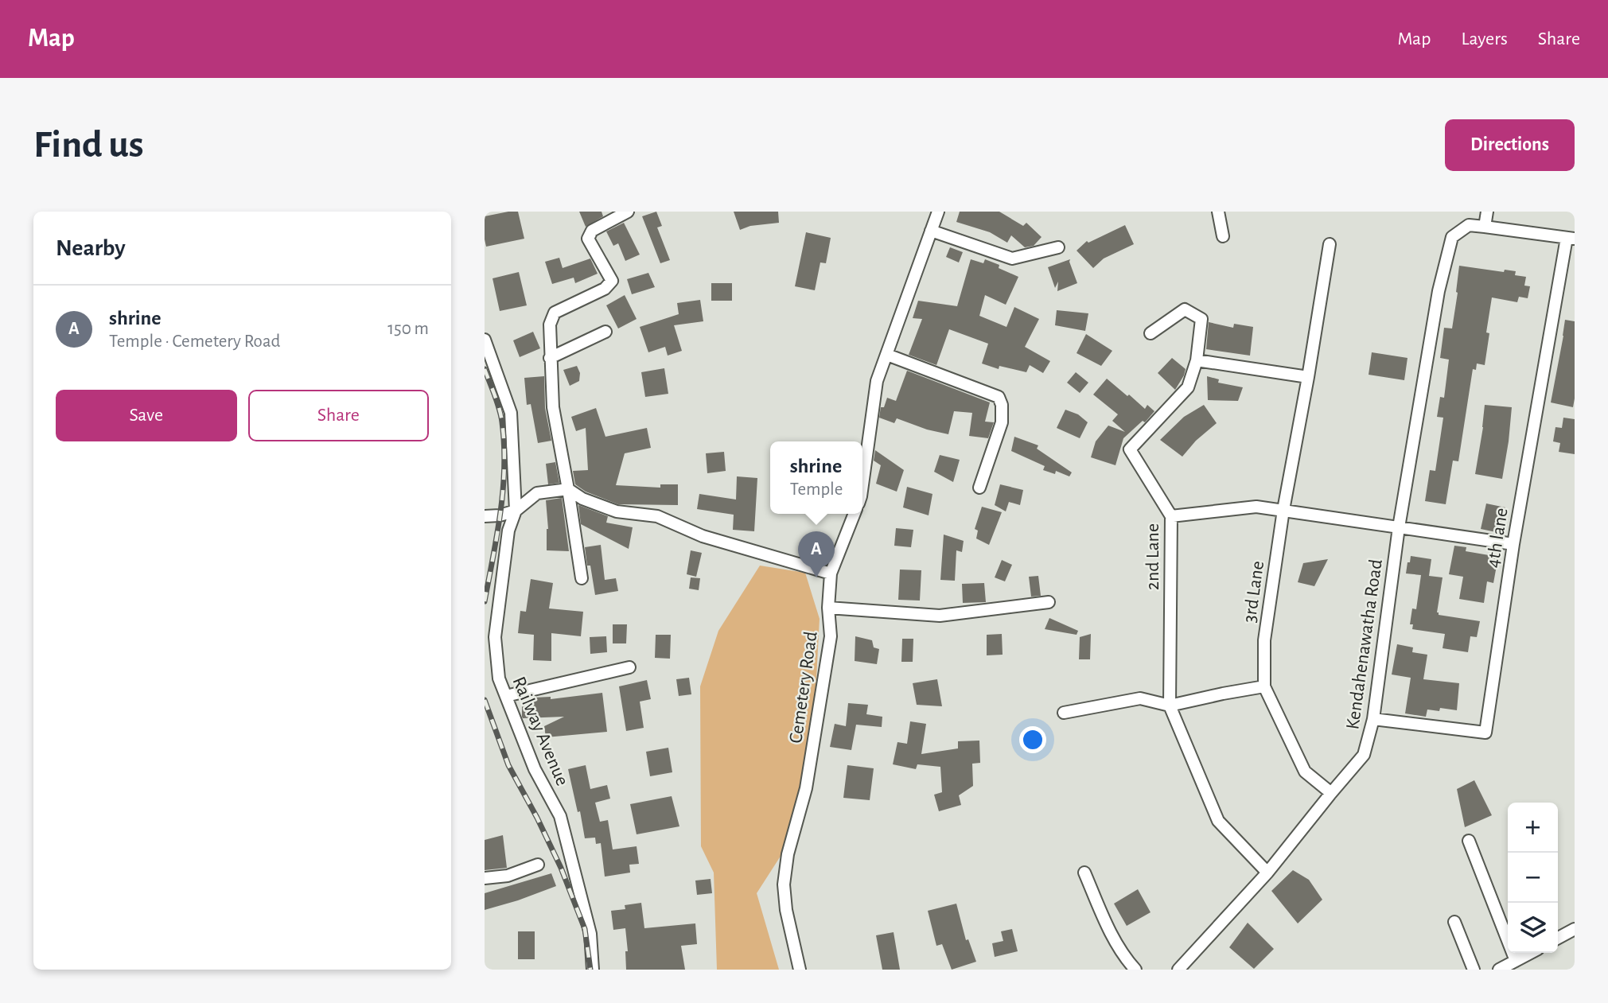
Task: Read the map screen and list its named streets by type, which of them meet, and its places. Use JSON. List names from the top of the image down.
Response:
{
  "streets": {
    "street": [
      "4th lane",
      "2nd Lane",
      "3rd Lane",
      "Kendahenawatha Road",
      "Cemetery Road",
      "Railway Avenue"
    ]
  },
  "crossings": [
    ["4th lane", "Kendahenawatha Road"],
    ["2nd Lane", "Kendahenawatha Road"],
    ["3rd Lane", "Kendahenawatha Road"]
  ],
  "page": {
    "header": "Map",
    "nav": ["Map", "Layers", "Share"],
    "buttons": [
      "Directions",
      ["Save", "Share"]
    ],
    "title": "Find us",
    "heading": "Nearby",
    "list": [
      {
        "mark": "A",
        "name": "shrine",
        "note": "Temple · Cemetery Road",
        "value": "150 m"
      }
    ],
    "popup": ["shrine", "Temple"],
    "pins": "A",
    "map_buttons": ["+", "−"]
  }
}
